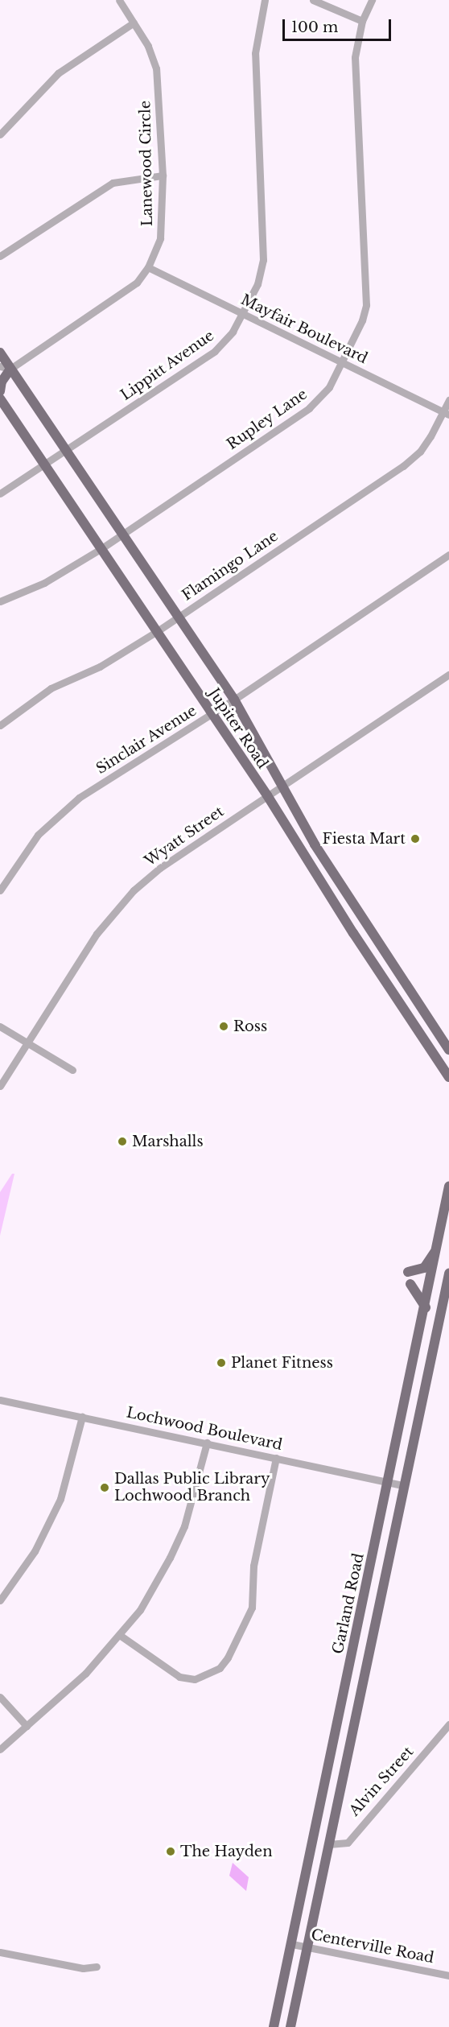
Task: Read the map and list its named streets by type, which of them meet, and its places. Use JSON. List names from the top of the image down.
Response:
{
  "streets": {
    "main road": ["Jupiter Road", "Garland Road"],
    "street": [
      "Lanewood Circle",
      "Mayfair Boulevard",
      "Lippitt Avenue",
      "Rupley Lane",
      "Flamingo Lane",
      "Sinclair Avenue",
      "Wyatt Street",
      "Lochwood Boulevard",
      "Alvin Street",
      "Centerville Road"
    ]
  },
  "crossings": [
    ["Lanewood Circle", "Mayfair Boulevard"],
    ["Mayfair Boulevard", "Lippitt Avenue"],
    ["Mayfair Boulevard", "Rupley Lane"],
    ["Mayfair Boulevard", "Flamingo Lane"],
    ["Lippitt Avenue", "Jupiter Road"],
    ["Rupley Lane", "Jupiter Road"],
    ["Flamingo Lane", "Jupiter Road"],
    ["Jupiter Road", "Sinclair Avenue"],
    ["Jupiter Road", "Wyatt Street"],
    ["Lochwood Boulevard", "Garland Road"],
    ["Garland Road", "Alvin Street"],
    ["Garland Road", "Centerville Road"]
  ],
  "places": [
    "Fiesta Mart",
    "Ross",
    "Marshalls",
    "Planet Fitness",
    "Dallas Public Library Lochwood Branch",
    "The Hayden"
  ],
  "scale_bar": "100 m"
}
